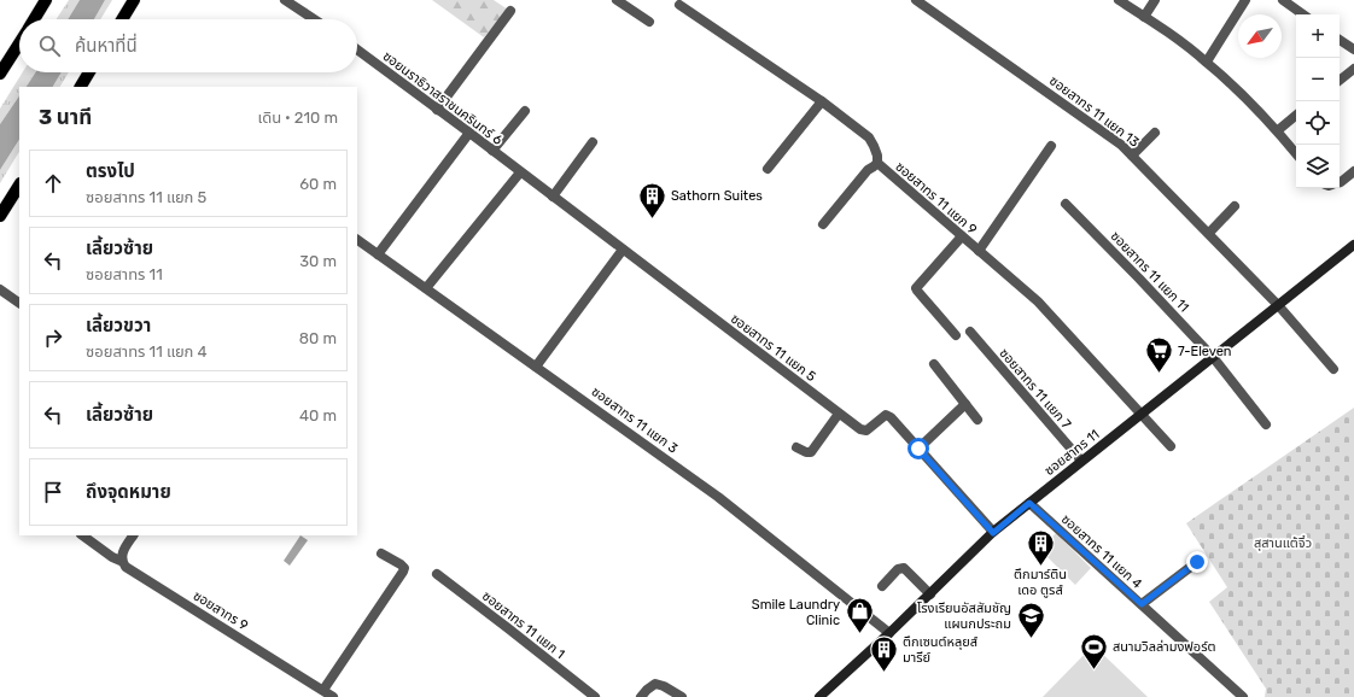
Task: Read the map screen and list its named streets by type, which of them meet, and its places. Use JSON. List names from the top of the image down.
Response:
{
  "streets": {
    "street": [
      "ซอยนราธิวาสราชนครินทร์ 6",
      "ซอยสาทร 11 แยก 13",
      "ซอยสาทร 11 แยก 9",
      "ซอยสาทร 11 แยก 11",
      "ซอยสาทร 11 แยก 5",
      "ซอยสาทร 11 แยก 7",
      "ซอยสาทร 11 แยก 3",
      "ซอยสาทร 11",
      "ซอยสาทร 11 แยก 4",
      "ซอยสาทร 9",
      "ซอยสาทร 11 แยก 1"
    ]
  },
  "crossings": [
    ["ซอยนราธิวาสราชนครินทร์ 6", "ซอยสาทร 11 แยก 5"],
    ["ซอยสาทร 11 แยก 13", "ซอยสาทร 11"],
    ["ซอยสาทร 11 แยก 9", "ซอยสาทร 11"],
    ["ซอยสาทร 11 แยก 11", "ซอยสาทร 11"],
    ["ซอยสาทร 11 แยก 5", "ซอยสาทร 11"],
    ["ซอยสาทร 11 แยก 7", "ซอยสาทร 11"],
    ["ซอยสาทร 11 แยก 3", "ซอยสาทร 11"],
    ["ซอยสาทร 11", "ซอยสาทร 11 แยก 4"]
  ],
  "parks": ["สุสานแต้จิ๋ว"],
  "places": {
    "building": ["Sathorn Suites", "ตึกมาร์ติน เดอ ตูรส์", "ตึกเซนต์หลุยส์ มารีย์"],
    "supermarket": ["7-Eleven"],
    "shop": ["Smile Laundry Clinic"],
    "school or university": ["โรงเรียนอัสสัมชัญ แผนกประถม"],
    "sports": ["สนามวิลล่ามงฟอร์ต"]
  },
  "north": "bottom left",
  "page": {
    "map_buttons": ["+", "−"],
    "search": "ค้นหาที่นี่",
    "heading": ["3 นาที", "เดิน · 210 m"],
    "list": [
      ["ตรงไป", "ซอยสาทร 11 แยก 5", "60 m"],
      ["เลี้ยวซ้าย", "ซอยสาทร 11", "30 m"],
      ["เลี้ยวขวา", "ซอยสาทร 11 แยก 4", "80 m"],
      ["เลี้ยวซ้าย", "40 m"],
      "ถึงจุดหมาย"
    ]
  }
}
